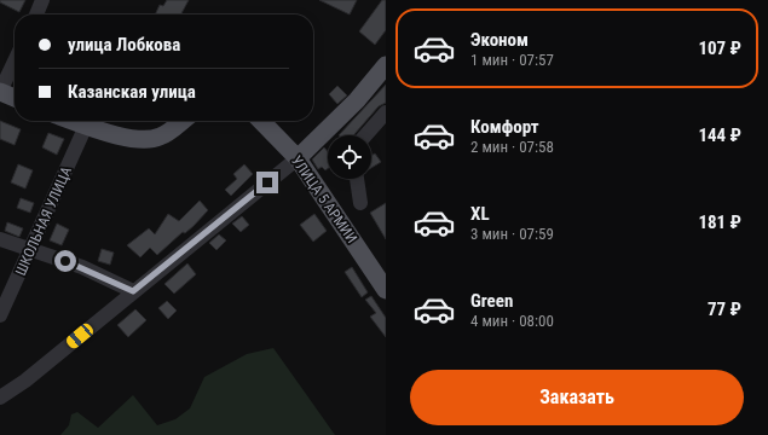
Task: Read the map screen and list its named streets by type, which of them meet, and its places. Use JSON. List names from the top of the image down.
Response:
{
  "streets": {
    "main road": ["УЛИЦА 5 АРМИИ"],
    "street": ["ШКОЛЬНАЯ УЛИЦА"]
  },
  "page": {
    "list": [
      {
        "name": "Эконом",
        "note": "1 мин · 07:57",
        "value": "107 ₽"
      },
      {
        "name": "Комфорт",
        "note": "2 мин · 07:58",
        "value": "144 ₽"
      },
      {
        "name": "XL",
        "note": "3 мин · 07:59",
        "value": "181 ₽"
      },
      {
        "name": "Green",
        "note": "4 мин · 08:00",
        "value": "77 ₽"
      }
    ],
    "banner": ["улица Лобкова", "Казанская улица"],
    "buttons": "Заказать"
  }
}
